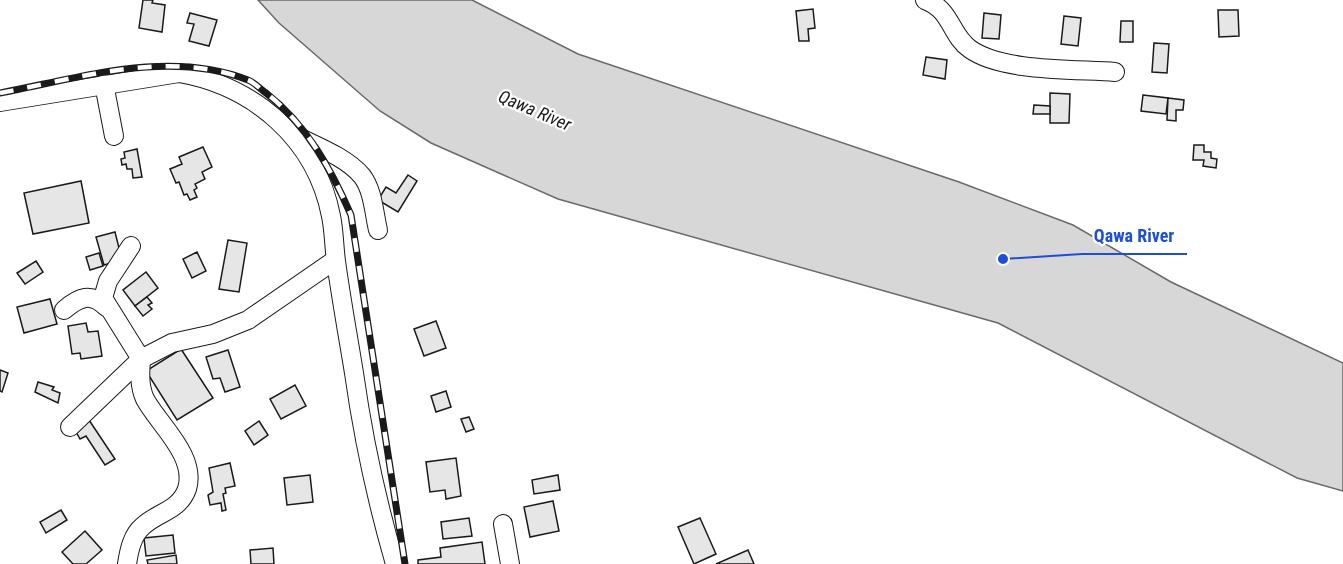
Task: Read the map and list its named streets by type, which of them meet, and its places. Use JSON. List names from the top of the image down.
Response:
{
  "water": ["Qawa River"],
  "places": ["Qawa River"]
}
